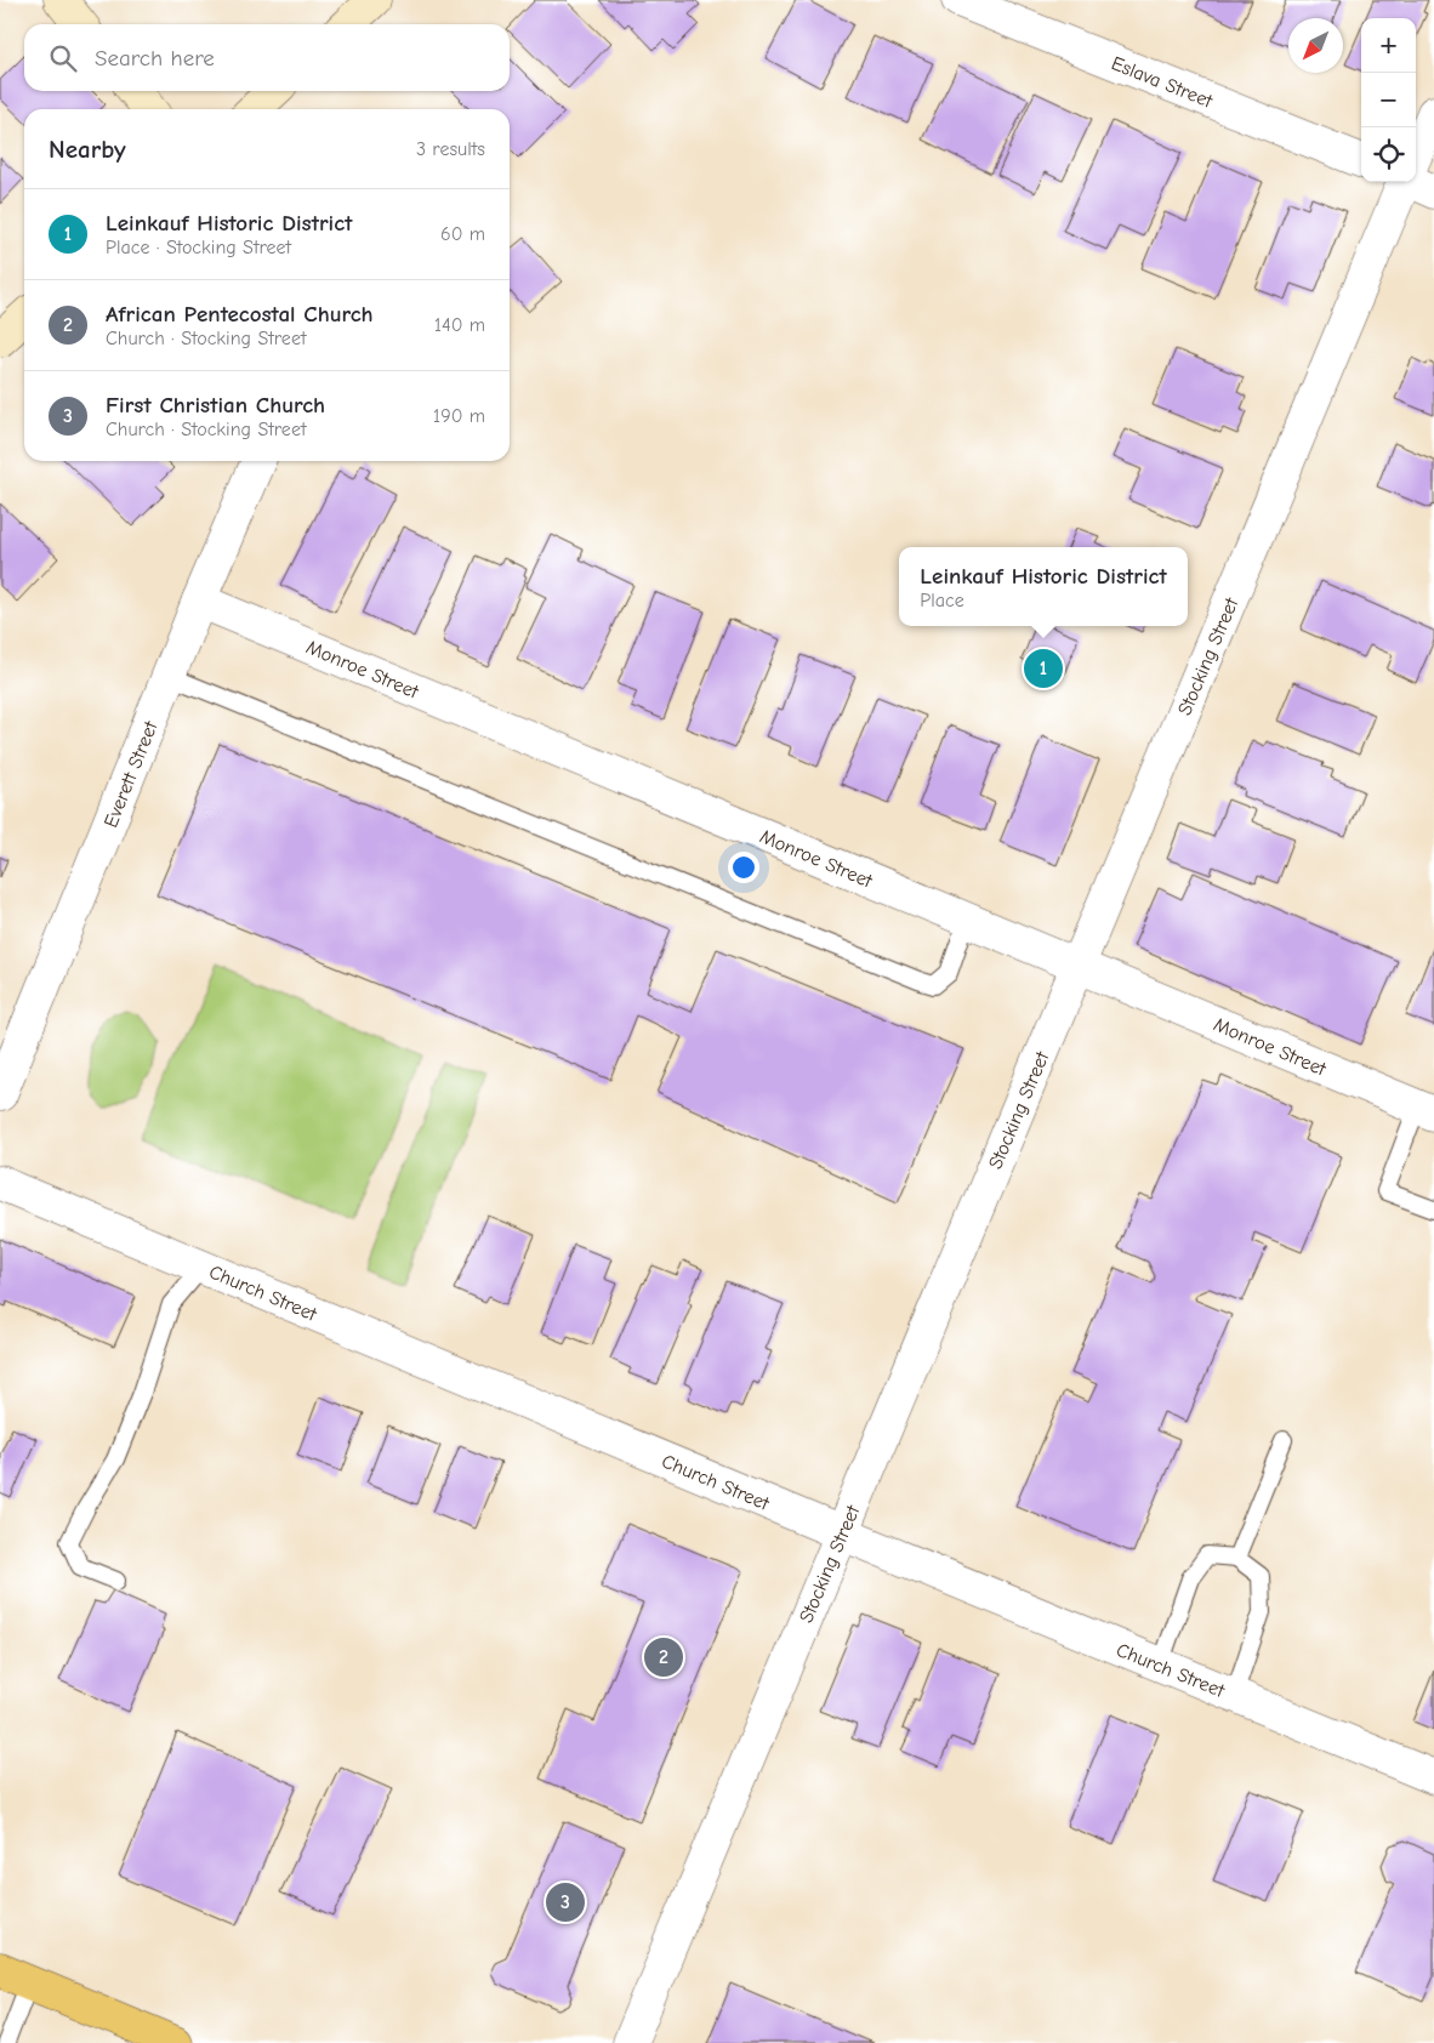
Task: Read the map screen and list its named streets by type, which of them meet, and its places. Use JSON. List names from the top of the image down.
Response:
{
  "streets": {
    "street": [
      "Eslava Street",
      "Stocking Street",
      "Monroe Street",
      "Everett Street",
      "Church Street"
    ]
  },
  "crossings": [
    ["Stocking Street", "Monroe Street"],
    ["Stocking Street", "Church Street"],
    ["Monroe Street", "Everett Street"]
  ],
  "north": "bottom left",
  "page": {
    "map_buttons": ["+", "−"],
    "search": "Search here",
    "heading": ["Nearby", "3 results"],
    "list": [
      {
        "mark": "1",
        "name": "Leinkauf Historic District",
        "note": "Place · Stocking Street",
        "value": "60 m"
      },
      {
        "mark": "2",
        "name": "African Pentecostal Church",
        "note": "Church · Stocking Street",
        "value": "140 m"
      },
      {
        "mark": "3",
        "name": "First Christian Church",
        "note": "Church · Stocking Street",
        "value": "190 m"
      }
    ],
    "popup": ["Leinkauf Historic District", "Place"],
    "pins": ["1", "2", "3"]
  }
}
